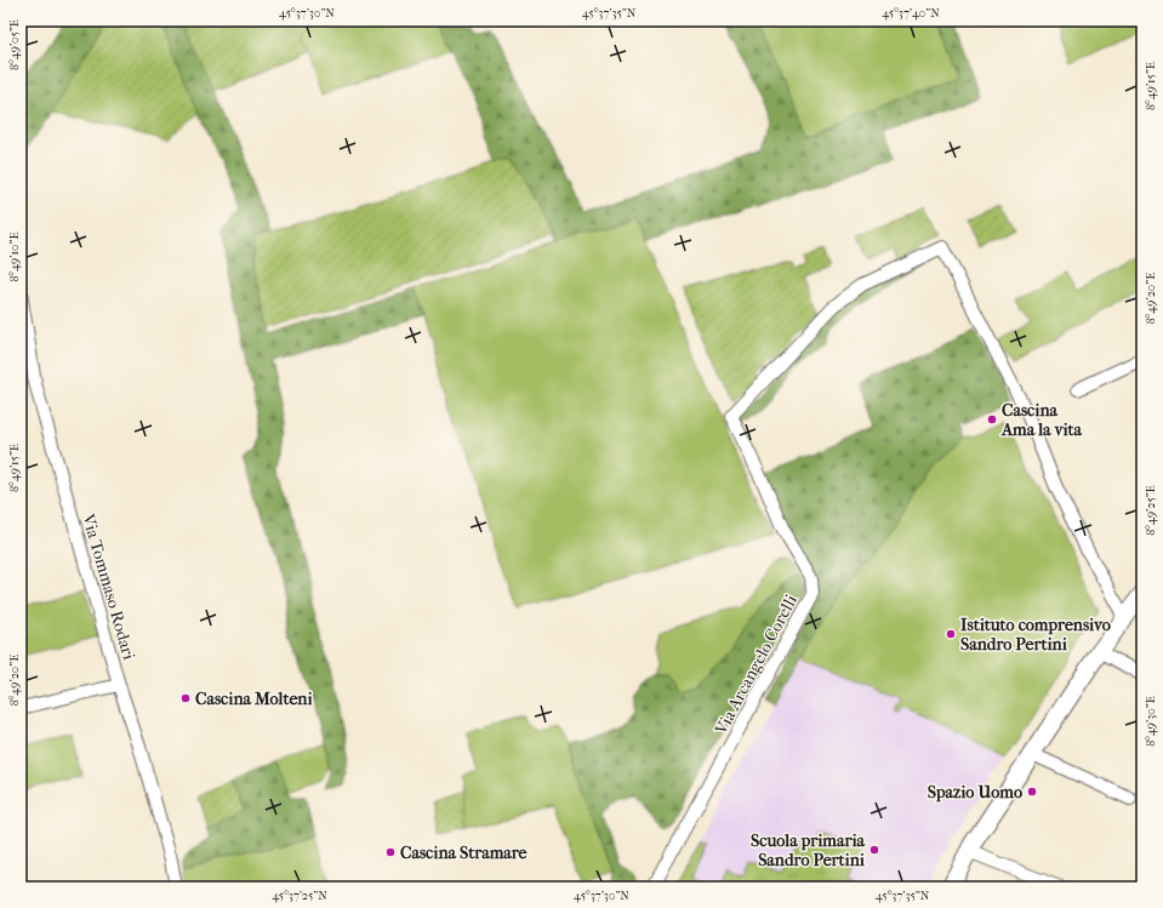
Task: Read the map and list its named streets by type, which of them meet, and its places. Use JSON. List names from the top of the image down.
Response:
{
  "streets": {
    "street": ["Via Tommaso Rodari", "Via Arcangelo Corelli"]
  },
  "places": [
    "Cascina Ama la vita",
    "Istituto comprensivo Sandro Pertini",
    "Cascina Molteni",
    "Spazio Uomo",
    "Scuola primaria Sandro Pertini",
    "Cascina Stramare"
  ],
  "coordinates": [
    "45°37'30\"N",
    "45°37'35\"N",
    "45°37'40\"N",
    "8°49'05\"E",
    "8°49'15\"E",
    "8°49'10\"E",
    "8°49'20\"E",
    "8°49'25\"E",
    "8°49'30\"E",
    "45°37'25\"N"
  ]
}
